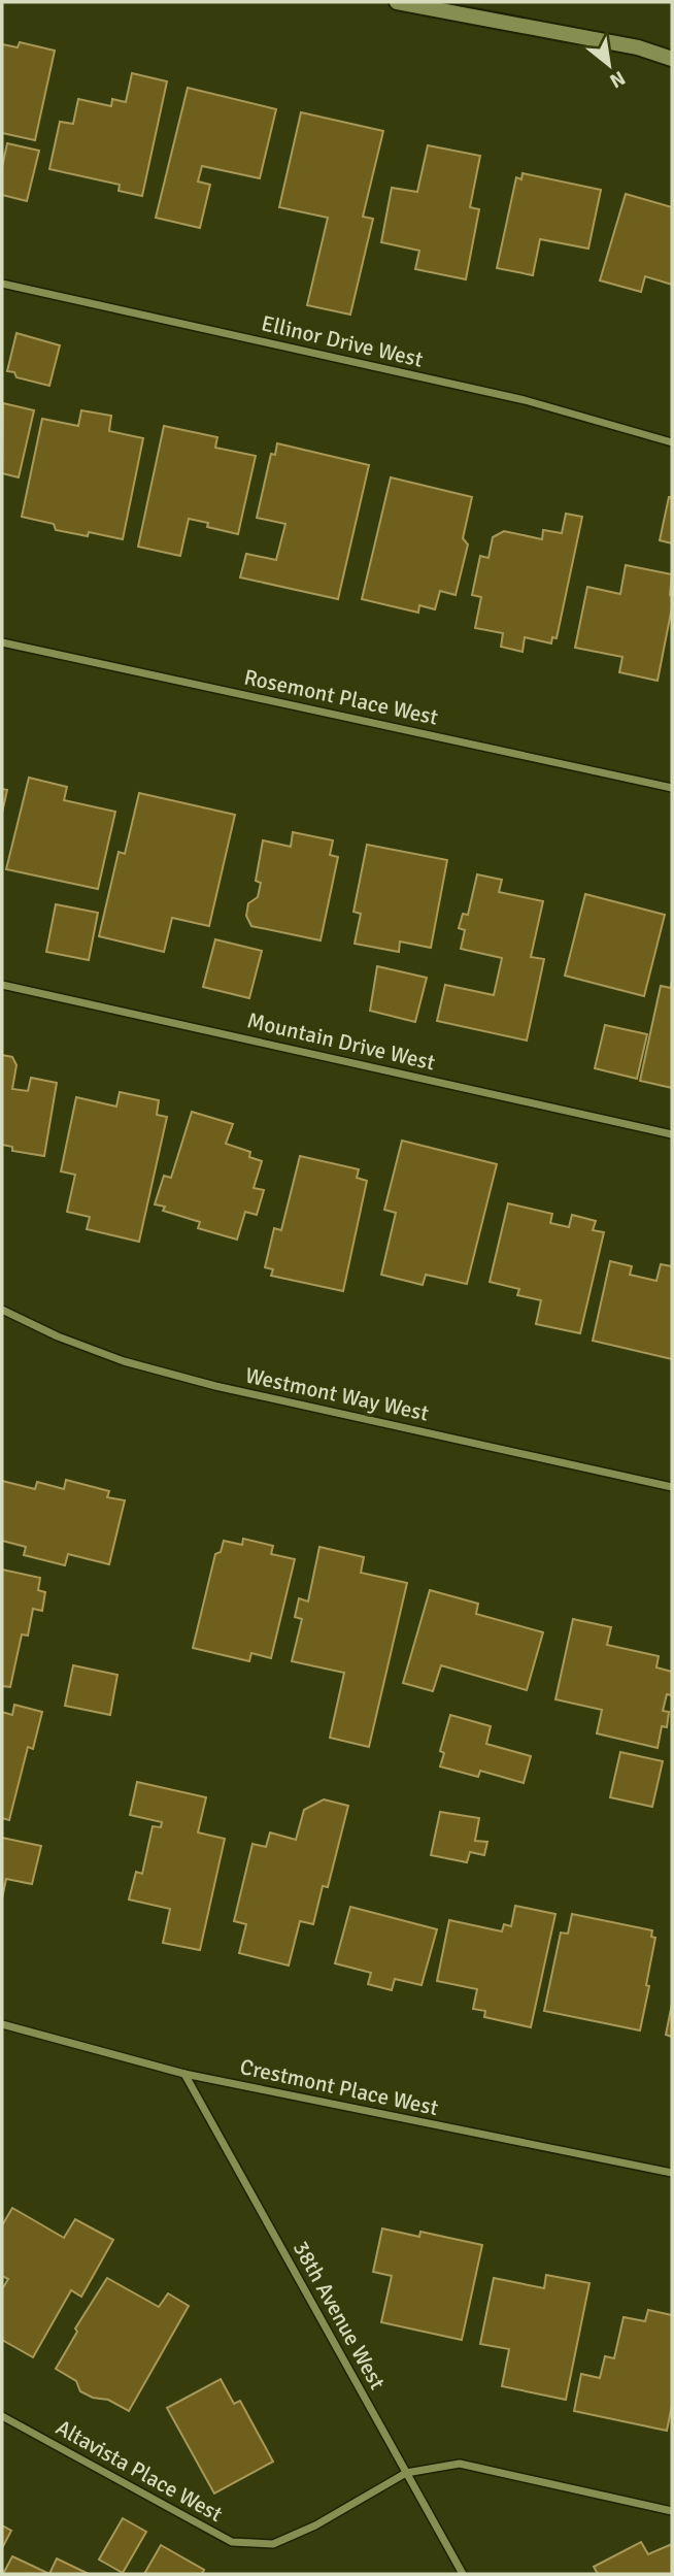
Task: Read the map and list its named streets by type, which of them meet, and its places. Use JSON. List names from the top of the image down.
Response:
{
  "streets": {
    "street": [
      "Ellinor Drive West",
      "Rosemont Place West",
      "Mountain Drive West",
      "Westmont Way West",
      "Crestmont Place West",
      "38th Avenue West",
      "Altavista Place West"
    ]
  },
  "crossings": [
    ["Crestmont Place West", "38th Avenue West"],
    ["38th Avenue West", "Altavista Place West"]
  ],
  "north": "bottom right"
}
